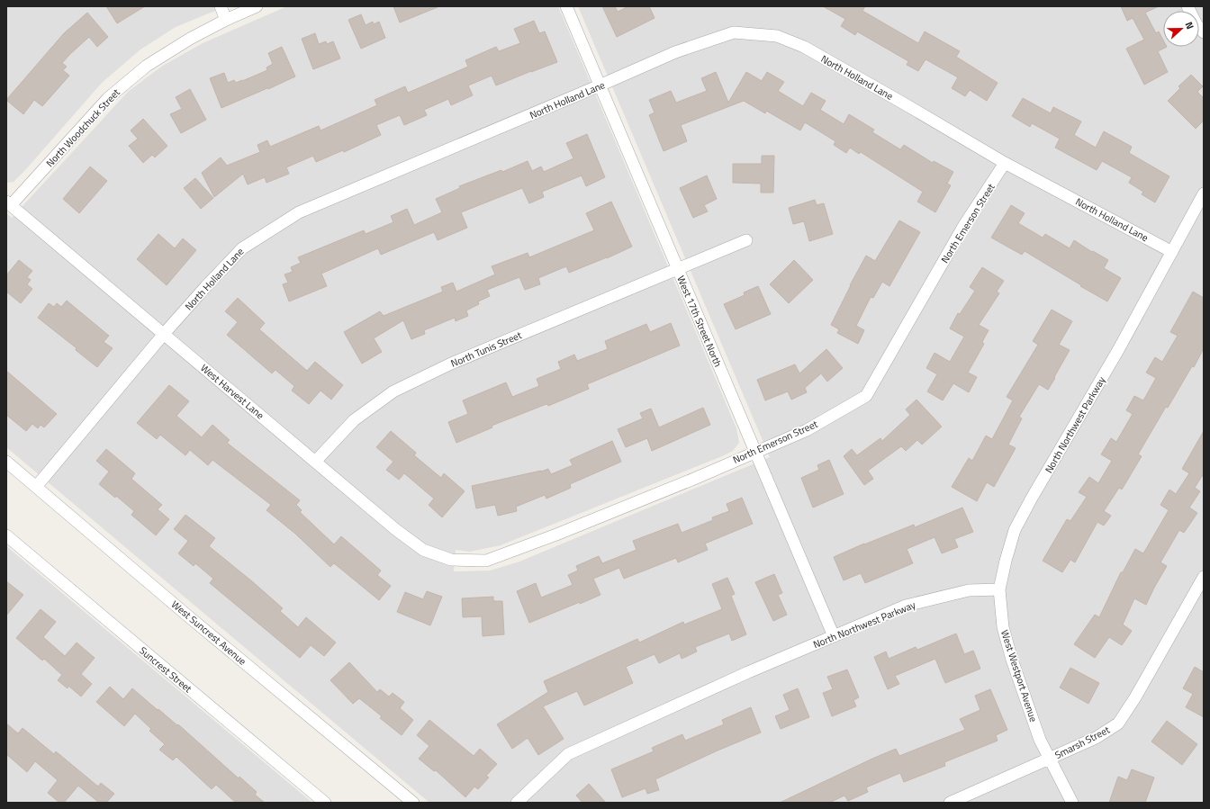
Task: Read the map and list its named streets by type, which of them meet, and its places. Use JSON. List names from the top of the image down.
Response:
{
  "streets": {
    "street": [
      "North Holland Lane",
      "North Woodchuck Street",
      "North Emerson Street",
      "West 17th Street North",
      "North Tunis Street",
      "West Harvest Lane",
      "North Northwest Parkway",
      "West Suncrest Avenue",
      "Suncrest Street",
      "West Westport Avenue",
      "Smarsh Street"
    ]
  },
  "crossings": [
    ["North Holland Lane", "North Emerson Street"],
    ["North Holland Lane", "West 17th Street North"],
    ["North Holland Lane", "West Harvest Lane"],
    ["North Holland Lane", "North Northwest Parkway"],
    ["North Holland Lane", "West Suncrest Avenue"],
    ["North Woodchuck Street", "West Harvest Lane"],
    ["North Emerson Street", "West 17th Street North"],
    ["North Emerson Street", "West Harvest Lane"],
    ["West 17th Street North", "North Tunis Street"],
    ["West 17th Street North", "North Northwest Parkway"],
    ["North Tunis Street", "West Harvest Lane"],
    ["North Northwest Parkway", "West Westport Avenue"],
    ["West Westport Avenue", "Smarsh Street"]
  ],
  "north": "right"
}
